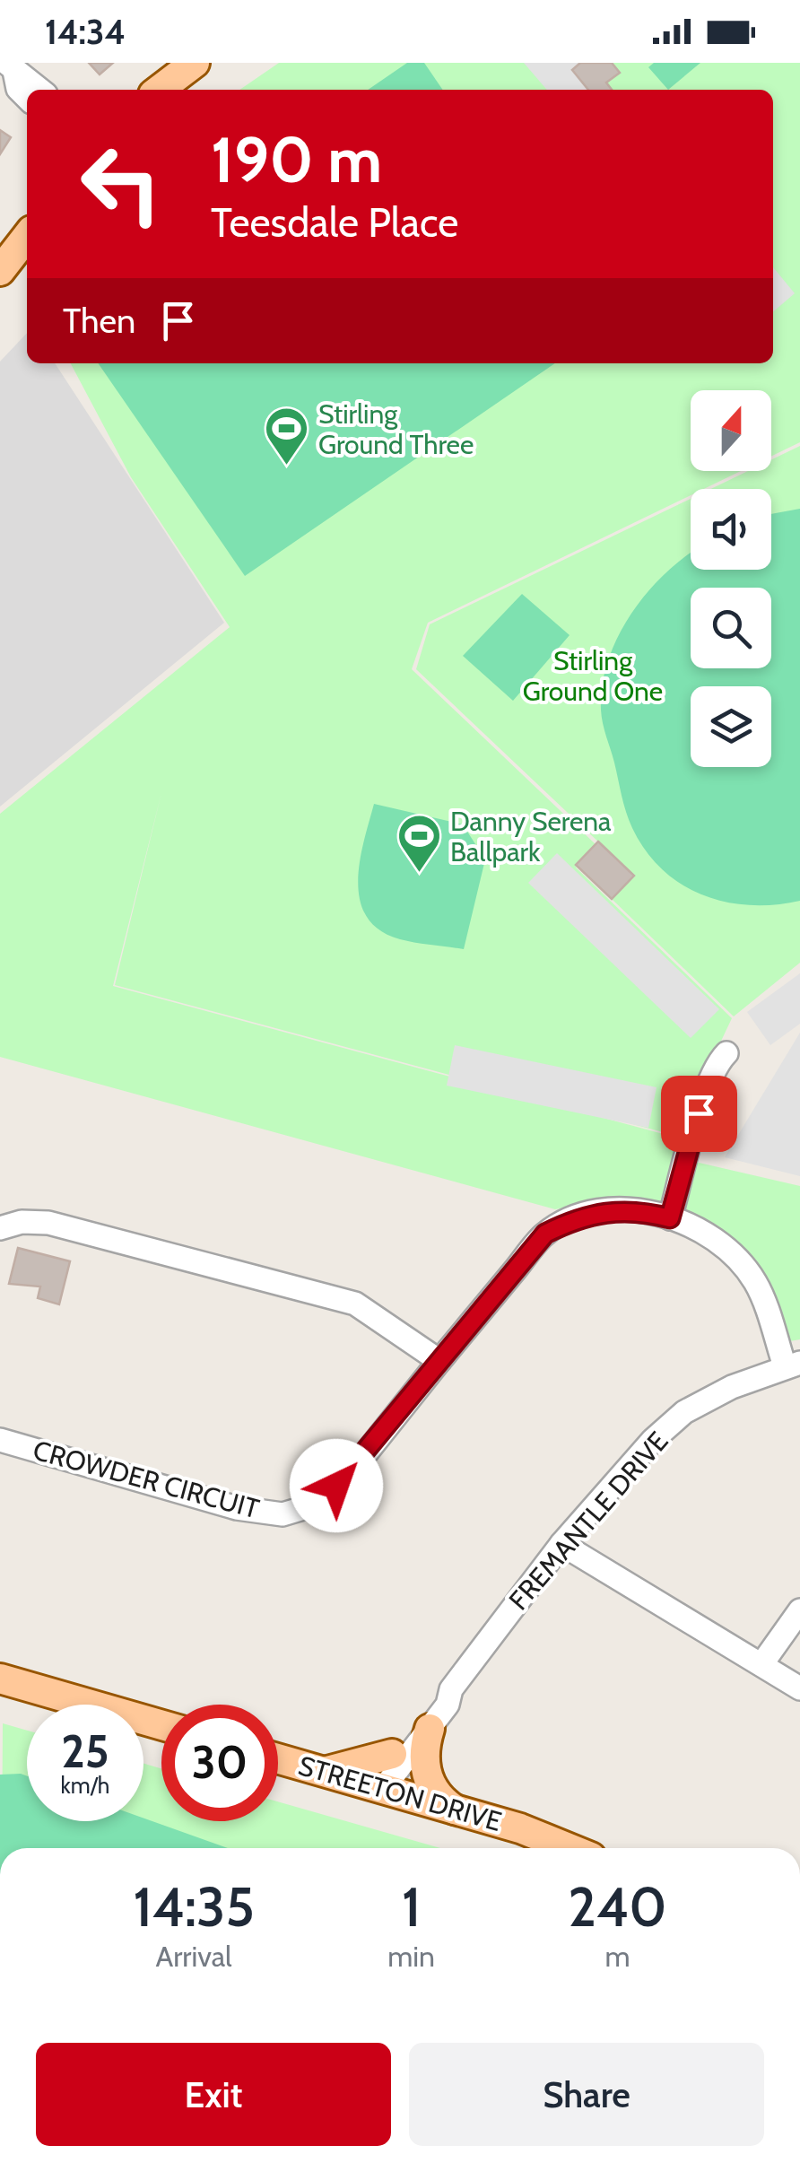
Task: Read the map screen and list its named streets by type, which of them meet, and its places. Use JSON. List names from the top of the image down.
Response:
{
  "streets": {
    "main road": ["STREETON DRIVE"],
    "street": ["CROWDER CIRCUIT", "FREMANTLE DRIVE"]
  },
  "crossings": [
    ["CROWDER CIRCUIT", "FREMANTLE DRIVE"],
    ["FREMANTLE DRIVE", "STREETON DRIVE"]
  ],
  "parks": ["Stirling Ground One"],
  "places": {
    "sports": ["Stirling Ground Three", "Danny Serena Ballpark"]
  },
  "north": "top",
  "page": {
    "status": "14:34",
    "turn": ["190 m", "Teesdale Place"],
    "then": "Then",
    "speed": "25 km/h",
    "limit": "30",
    "eta": [
      "14:35",
      "Arrival",
      "1",
      "min",
      "240",
      "m"
    ],
    "buttons": ["Exit", "Share"]
  }
}
